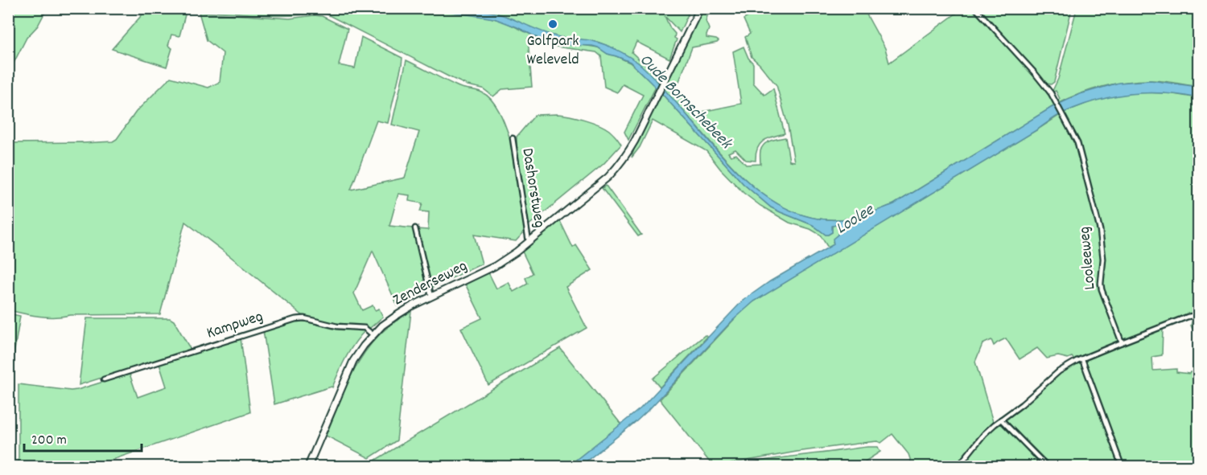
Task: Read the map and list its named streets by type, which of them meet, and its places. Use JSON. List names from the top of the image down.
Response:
{
  "streets": {
    "main road": ["Zenderseweg"],
    "street": ["Dashorstweg", "Looleeweg", "Kampweg"]
  },
  "crossings": [
    ["Dashorstweg", "Zenderseweg"],
    ["Zenderseweg", "Kampweg"]
  ],
  "water": ["Oude Bornschebeek", "Loolee"],
  "places": ["Golfpark Weleveld"],
  "scale_bar": "200 m"
}
